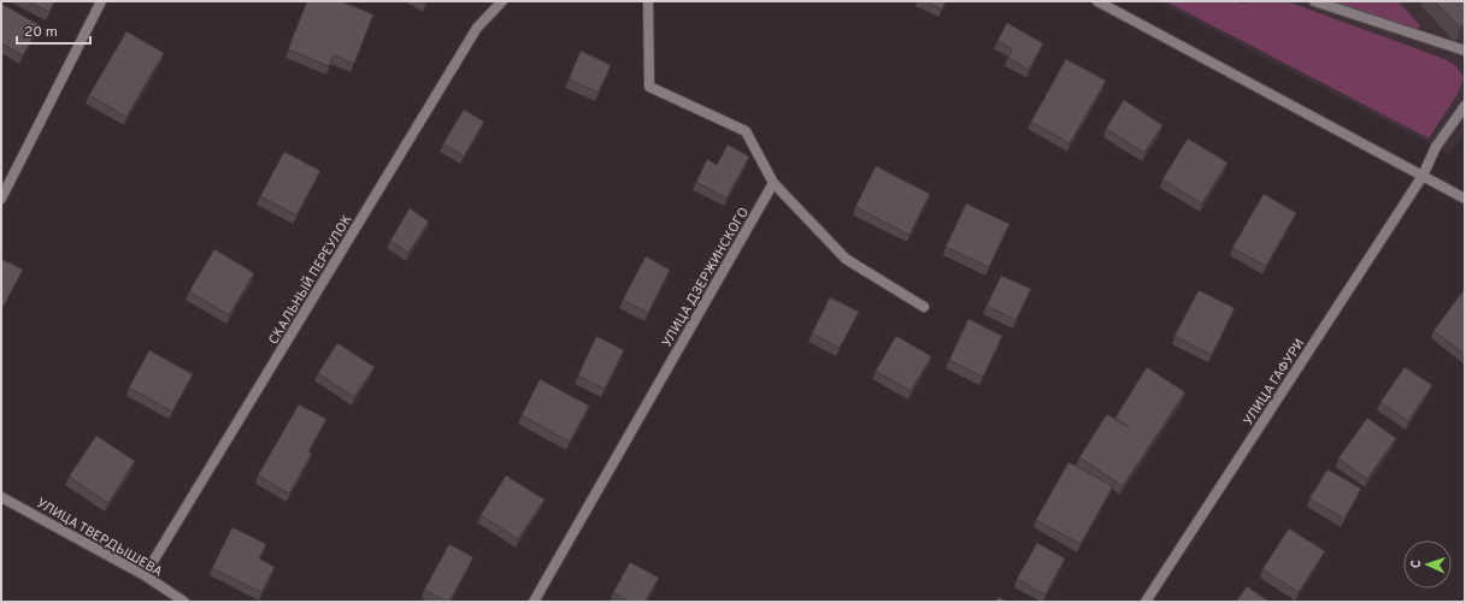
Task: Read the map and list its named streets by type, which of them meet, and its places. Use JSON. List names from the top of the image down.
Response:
{
  "streets": {
    "street": [
      "УЛИЦА ДЗЕРЖИНСКОГО",
      "СКАЛЬНЫЙ ПЕРЕУЛОК",
      "УЛИЦА ГАФУРИ",
      "УЛИЦА ТВЕРДЫШЕВА"
    ]
  },
  "crossings": [
    ["СКАЛЬНЫЙ ПЕРЕУЛОК", "УЛИЦА ТВЕРДЫШЕВА"]
  ],
  "scale_bar": "20 m",
  "north": "left"
}
